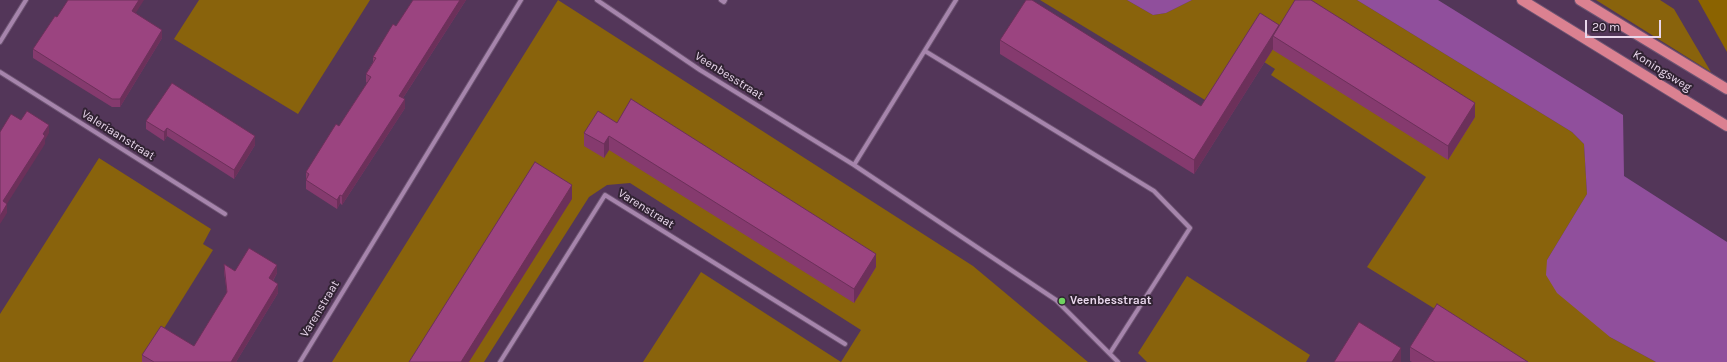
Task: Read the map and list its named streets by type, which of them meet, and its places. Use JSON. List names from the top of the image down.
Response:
{
  "streets": {
    "main road": ["Koningsweg"],
    "street": ["Veenbesstraat", "Valeriaanstraat", "Varenstraat"]
  },
  "places": ["Veenbesstraat"],
  "scale_bar": "20 m"
}
